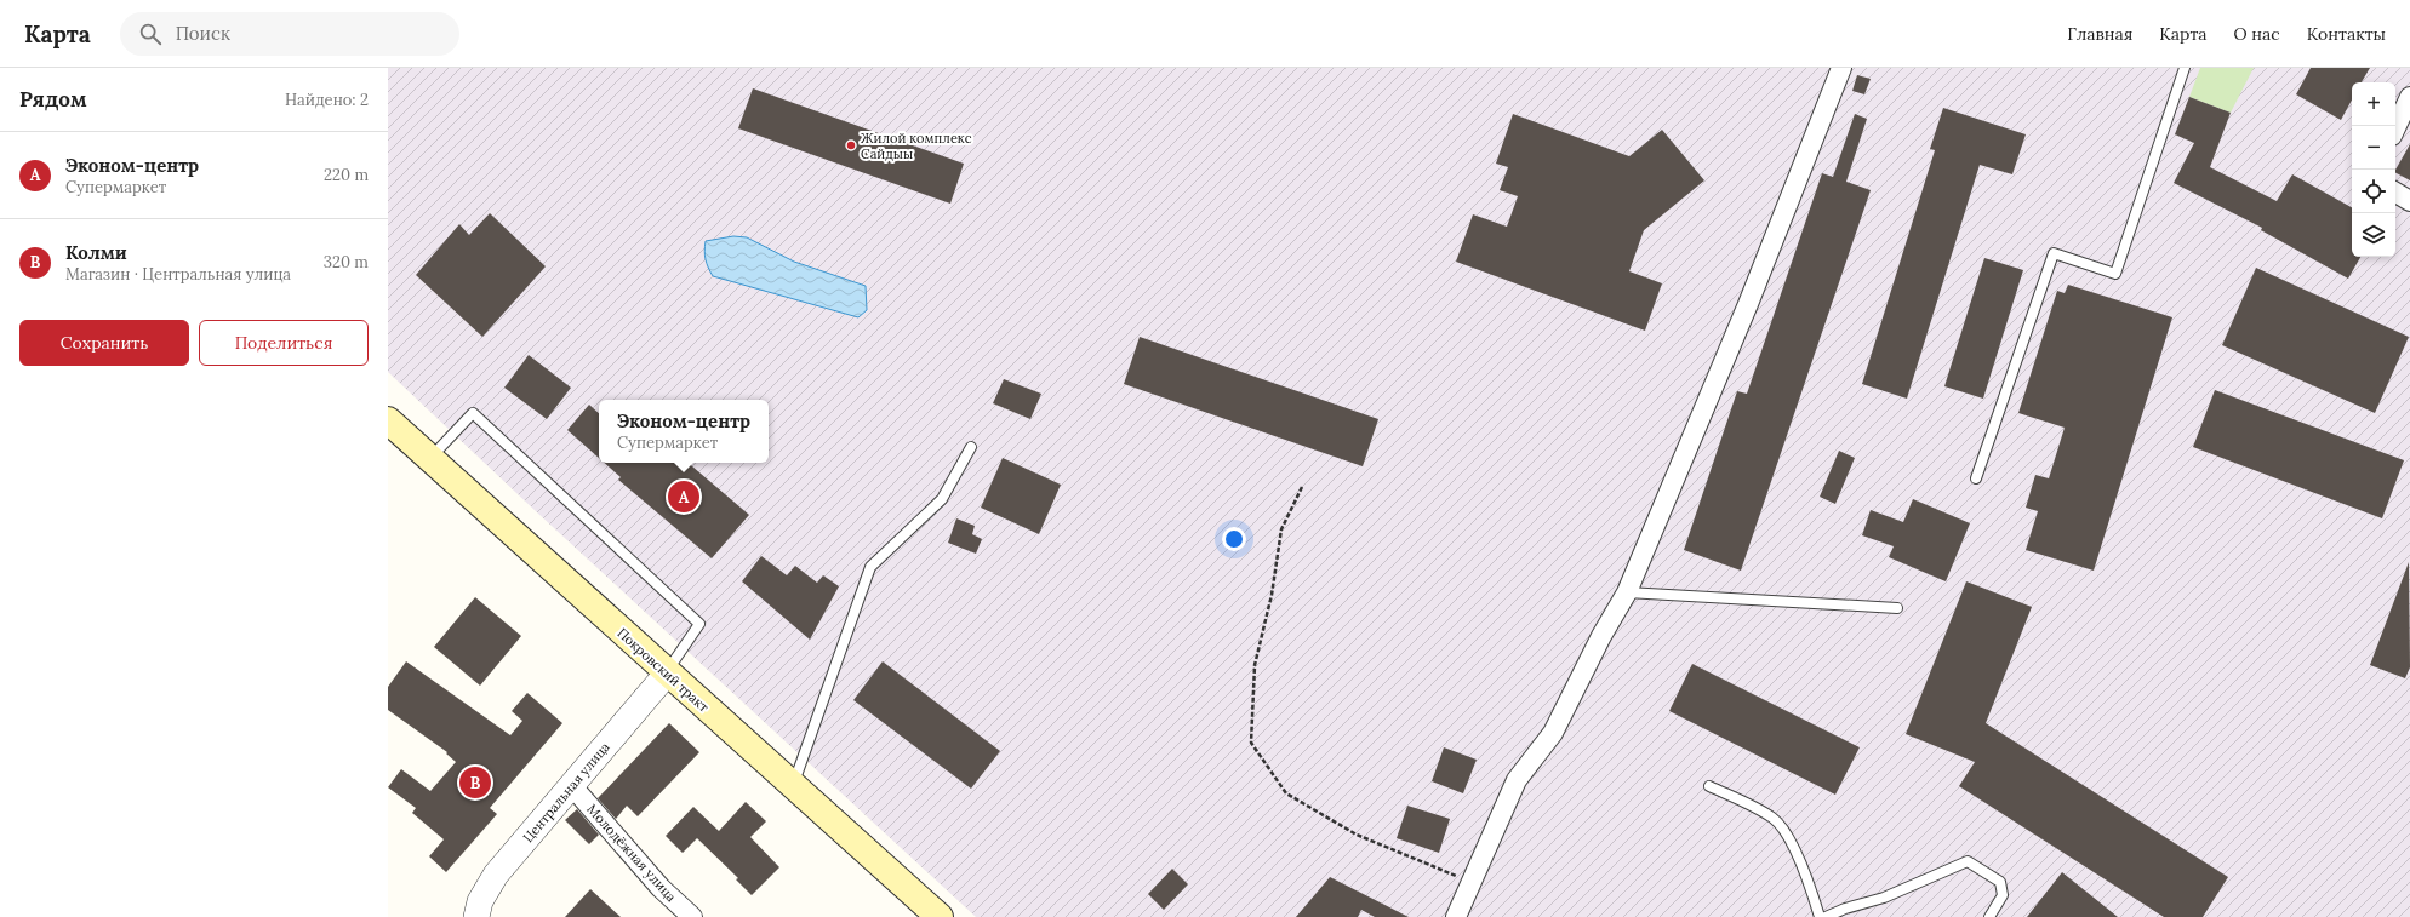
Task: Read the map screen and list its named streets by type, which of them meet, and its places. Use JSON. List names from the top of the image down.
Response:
{
  "streets": {
    "main road": ["Покровский тракт"],
    "street": ["Центральная улица", "Молодёжная улица"]
  },
  "crossings": [
    ["Покровский тракт", "Центральная улица"],
    ["Центральная улица", "Молодёжная улица"]
  ],
  "places": ["Жилой комплекс Сайдыы"],
  "page": {
    "header": "Карта",
    "search": "Поиск",
    "nav": [
      "Главная",
      "Карта",
      "О нас",
      "Контакты"
    ],
    "heading": ["Рядом", "Найдено: 2"],
    "map_buttons": ["+", "−"],
    "list": [
      {
        "mark": "A",
        "name": "Эконом-центр",
        "note": "Супермаркет",
        "value": "220 m"
      },
      {
        "mark": "B",
        "name": "Колми",
        "note": "Магазин · Центральная улица",
        "value": "320 m"
      }
    ],
    "buttons": ["Сохранить", "Поделиться"],
    "popup": ["Эконом-центр", "Супермаркет"],
    "pins": ["A", "B"]
  }
}
